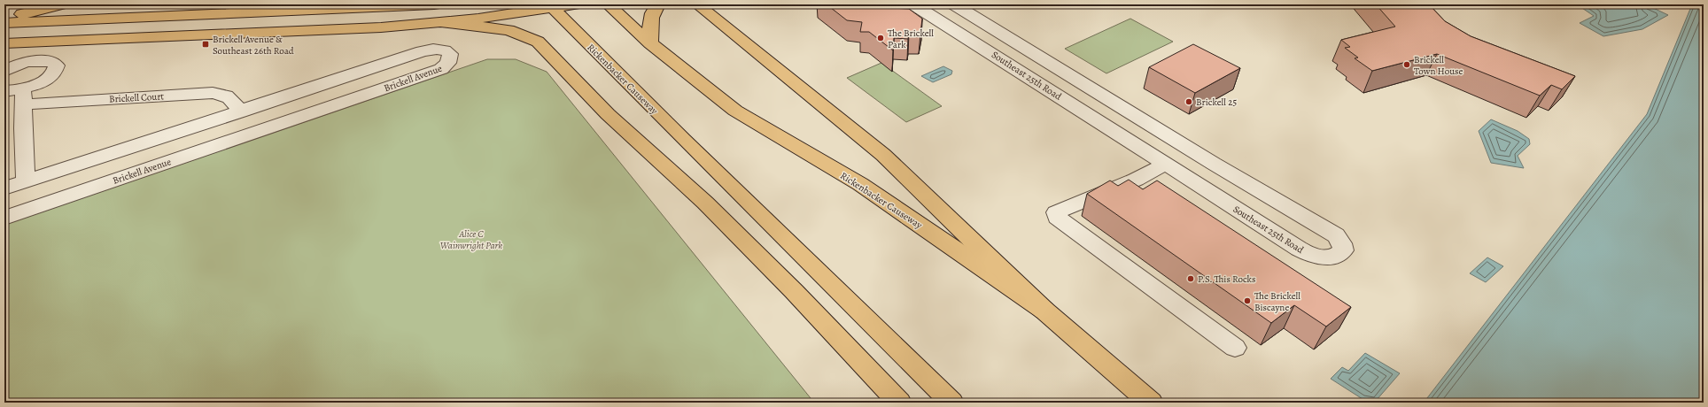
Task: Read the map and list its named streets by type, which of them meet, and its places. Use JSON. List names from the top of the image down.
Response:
{
  "streets": {
    "main road": ["Rickenbacker Causeway"],
    "street": ["Southeast 25th Road", "Brickell Avenue", "Brickell Court"]
  },
  "crossings": [
    ["Brickell Avenue", "Brickell Court"]
  ],
  "parks": ["Alice C Wainwright Park"],
  "places": {
    "other": [
      "The Brickell Park",
      "Brickell Town House",
      "Brickell 25",
      "P.S. This Rocks",
      "The Brickell Biscayne"
    ],
    "transit": ["Brickell Avenue & Southeast 26th Road"]
  }
}
